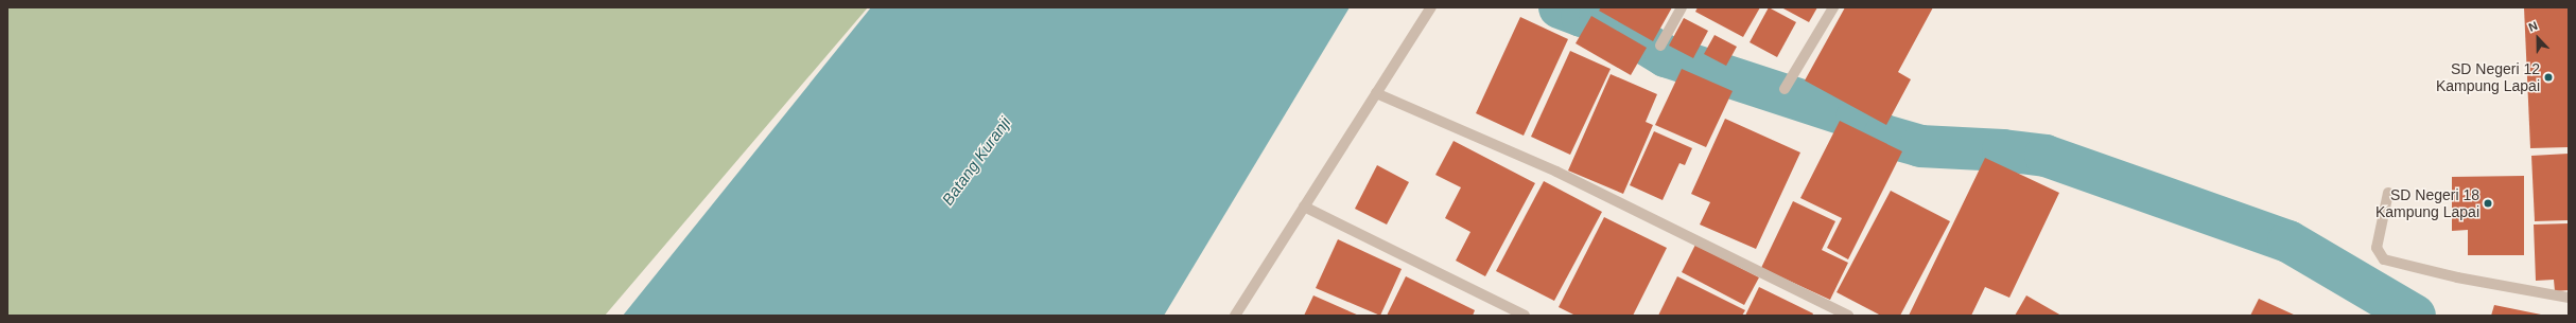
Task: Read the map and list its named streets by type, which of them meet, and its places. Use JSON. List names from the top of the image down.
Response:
{
  "water": ["Batang Kuranji"],
  "places": ["SD Negeri 12 Kampung Lapai", "SD Negeri 18 Kampung Lapai"],
  "north": "top"
}
